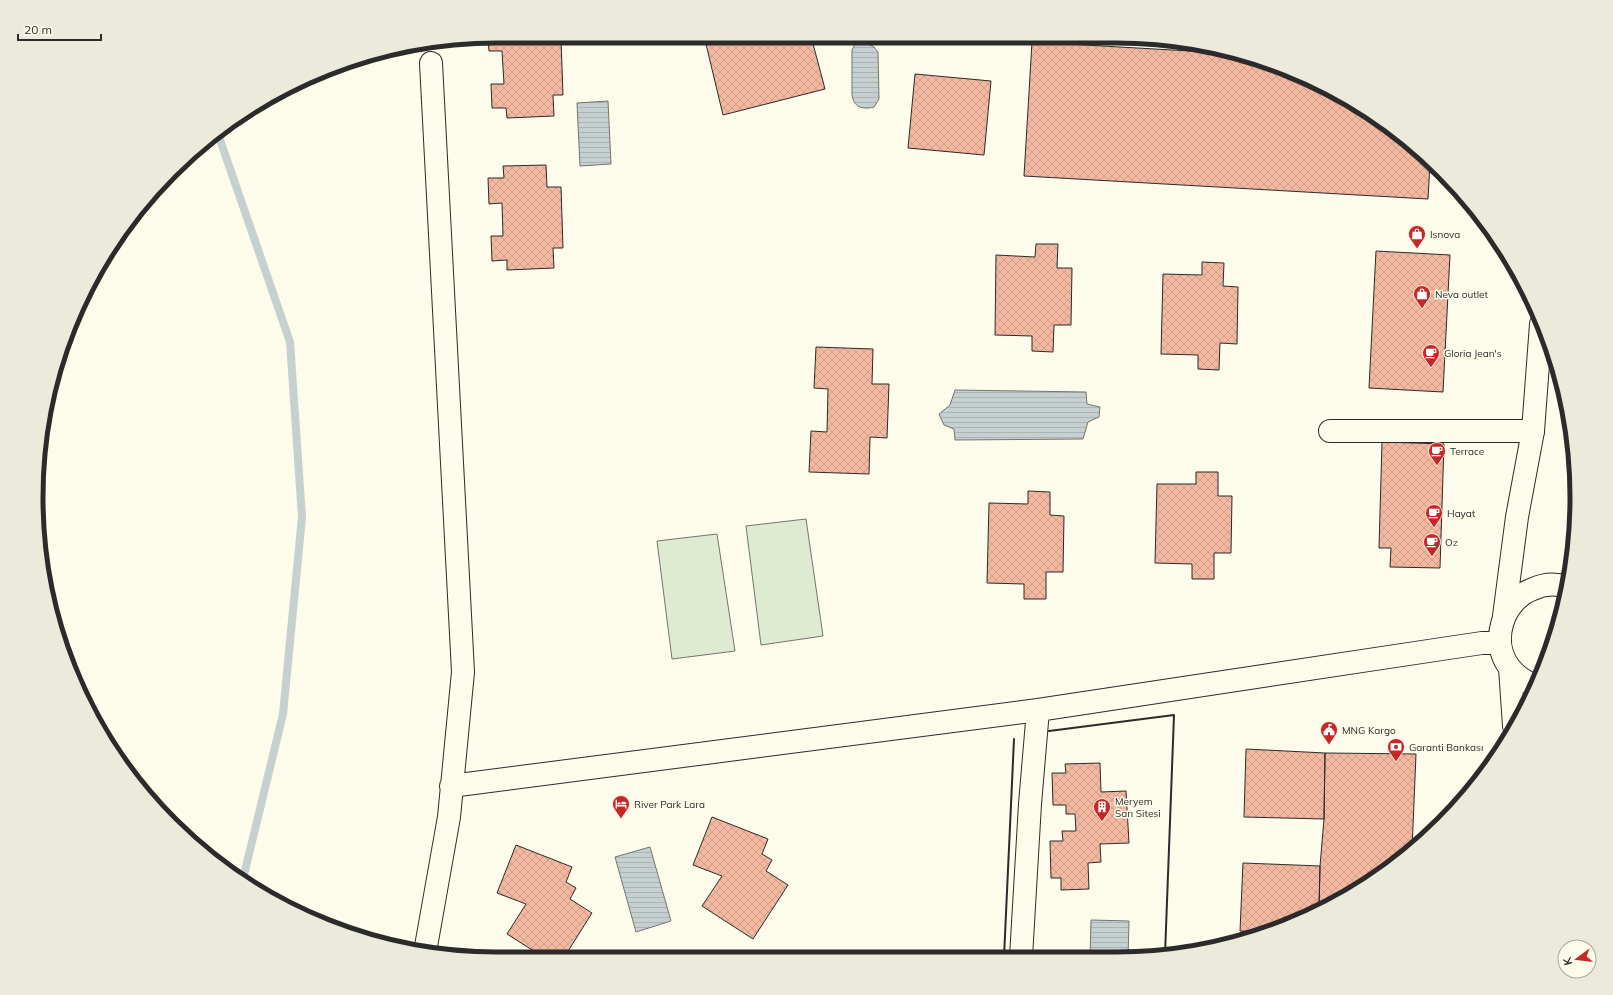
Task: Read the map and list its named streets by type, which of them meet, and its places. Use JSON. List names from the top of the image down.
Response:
{
  "places": {
    "shop": ["Isnova", "Neva outlet"],
    "cafe": [
      "Gloria Jean's",
      "Terrace",
      "Hayat",
      "Oz"
    ],
    "public building": ["MNG Kargo"],
    "bank": ["Garanti Bankası"],
    "hotel": ["River Park Lara"],
    "building": ["Meryem Sarı Sitesi"]
  },
  "scale_bar": "20 m",
  "north": "left"
}
